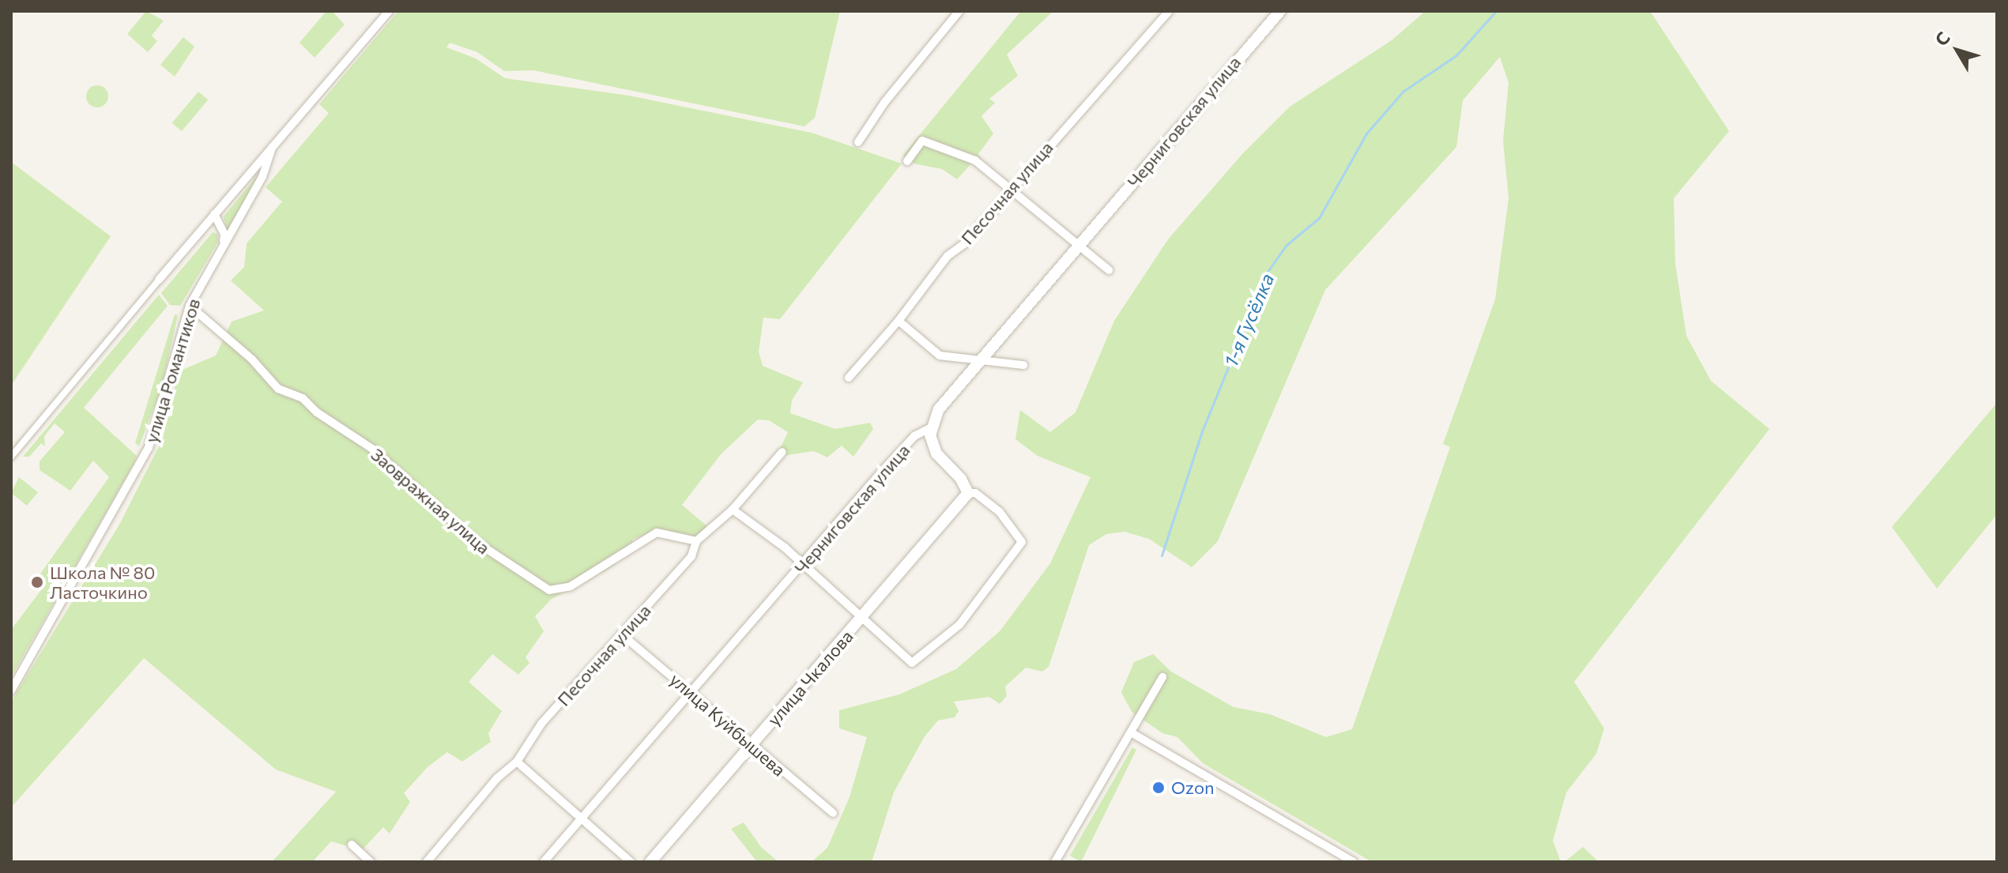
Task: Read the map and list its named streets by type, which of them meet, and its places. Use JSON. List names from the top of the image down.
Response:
{
  "streets": {
    "street": [
      "Черниговская улица",
      "Песочная улица",
      "улица Романтиков",
      "Заовражная улица",
      "улица Чкалова",
      "улица Куйбышева"
    ]
  },
  "crossings": [
    ["Черниговская улица", "улица Куйбышева"],
    ["Песочная улица", "Заовражная улица"],
    ["Песочная улица", "улица Куйбышева"],
    ["улица Романтиков", "Заовражная улица"],
    ["улица Чкалова", "улица Куйбышева"]
  ],
  "water": ["1-я Гусёлка"],
  "places": ["Школа № 80 Ласточкино", "Ozon"],
  "north": "top left"
}
